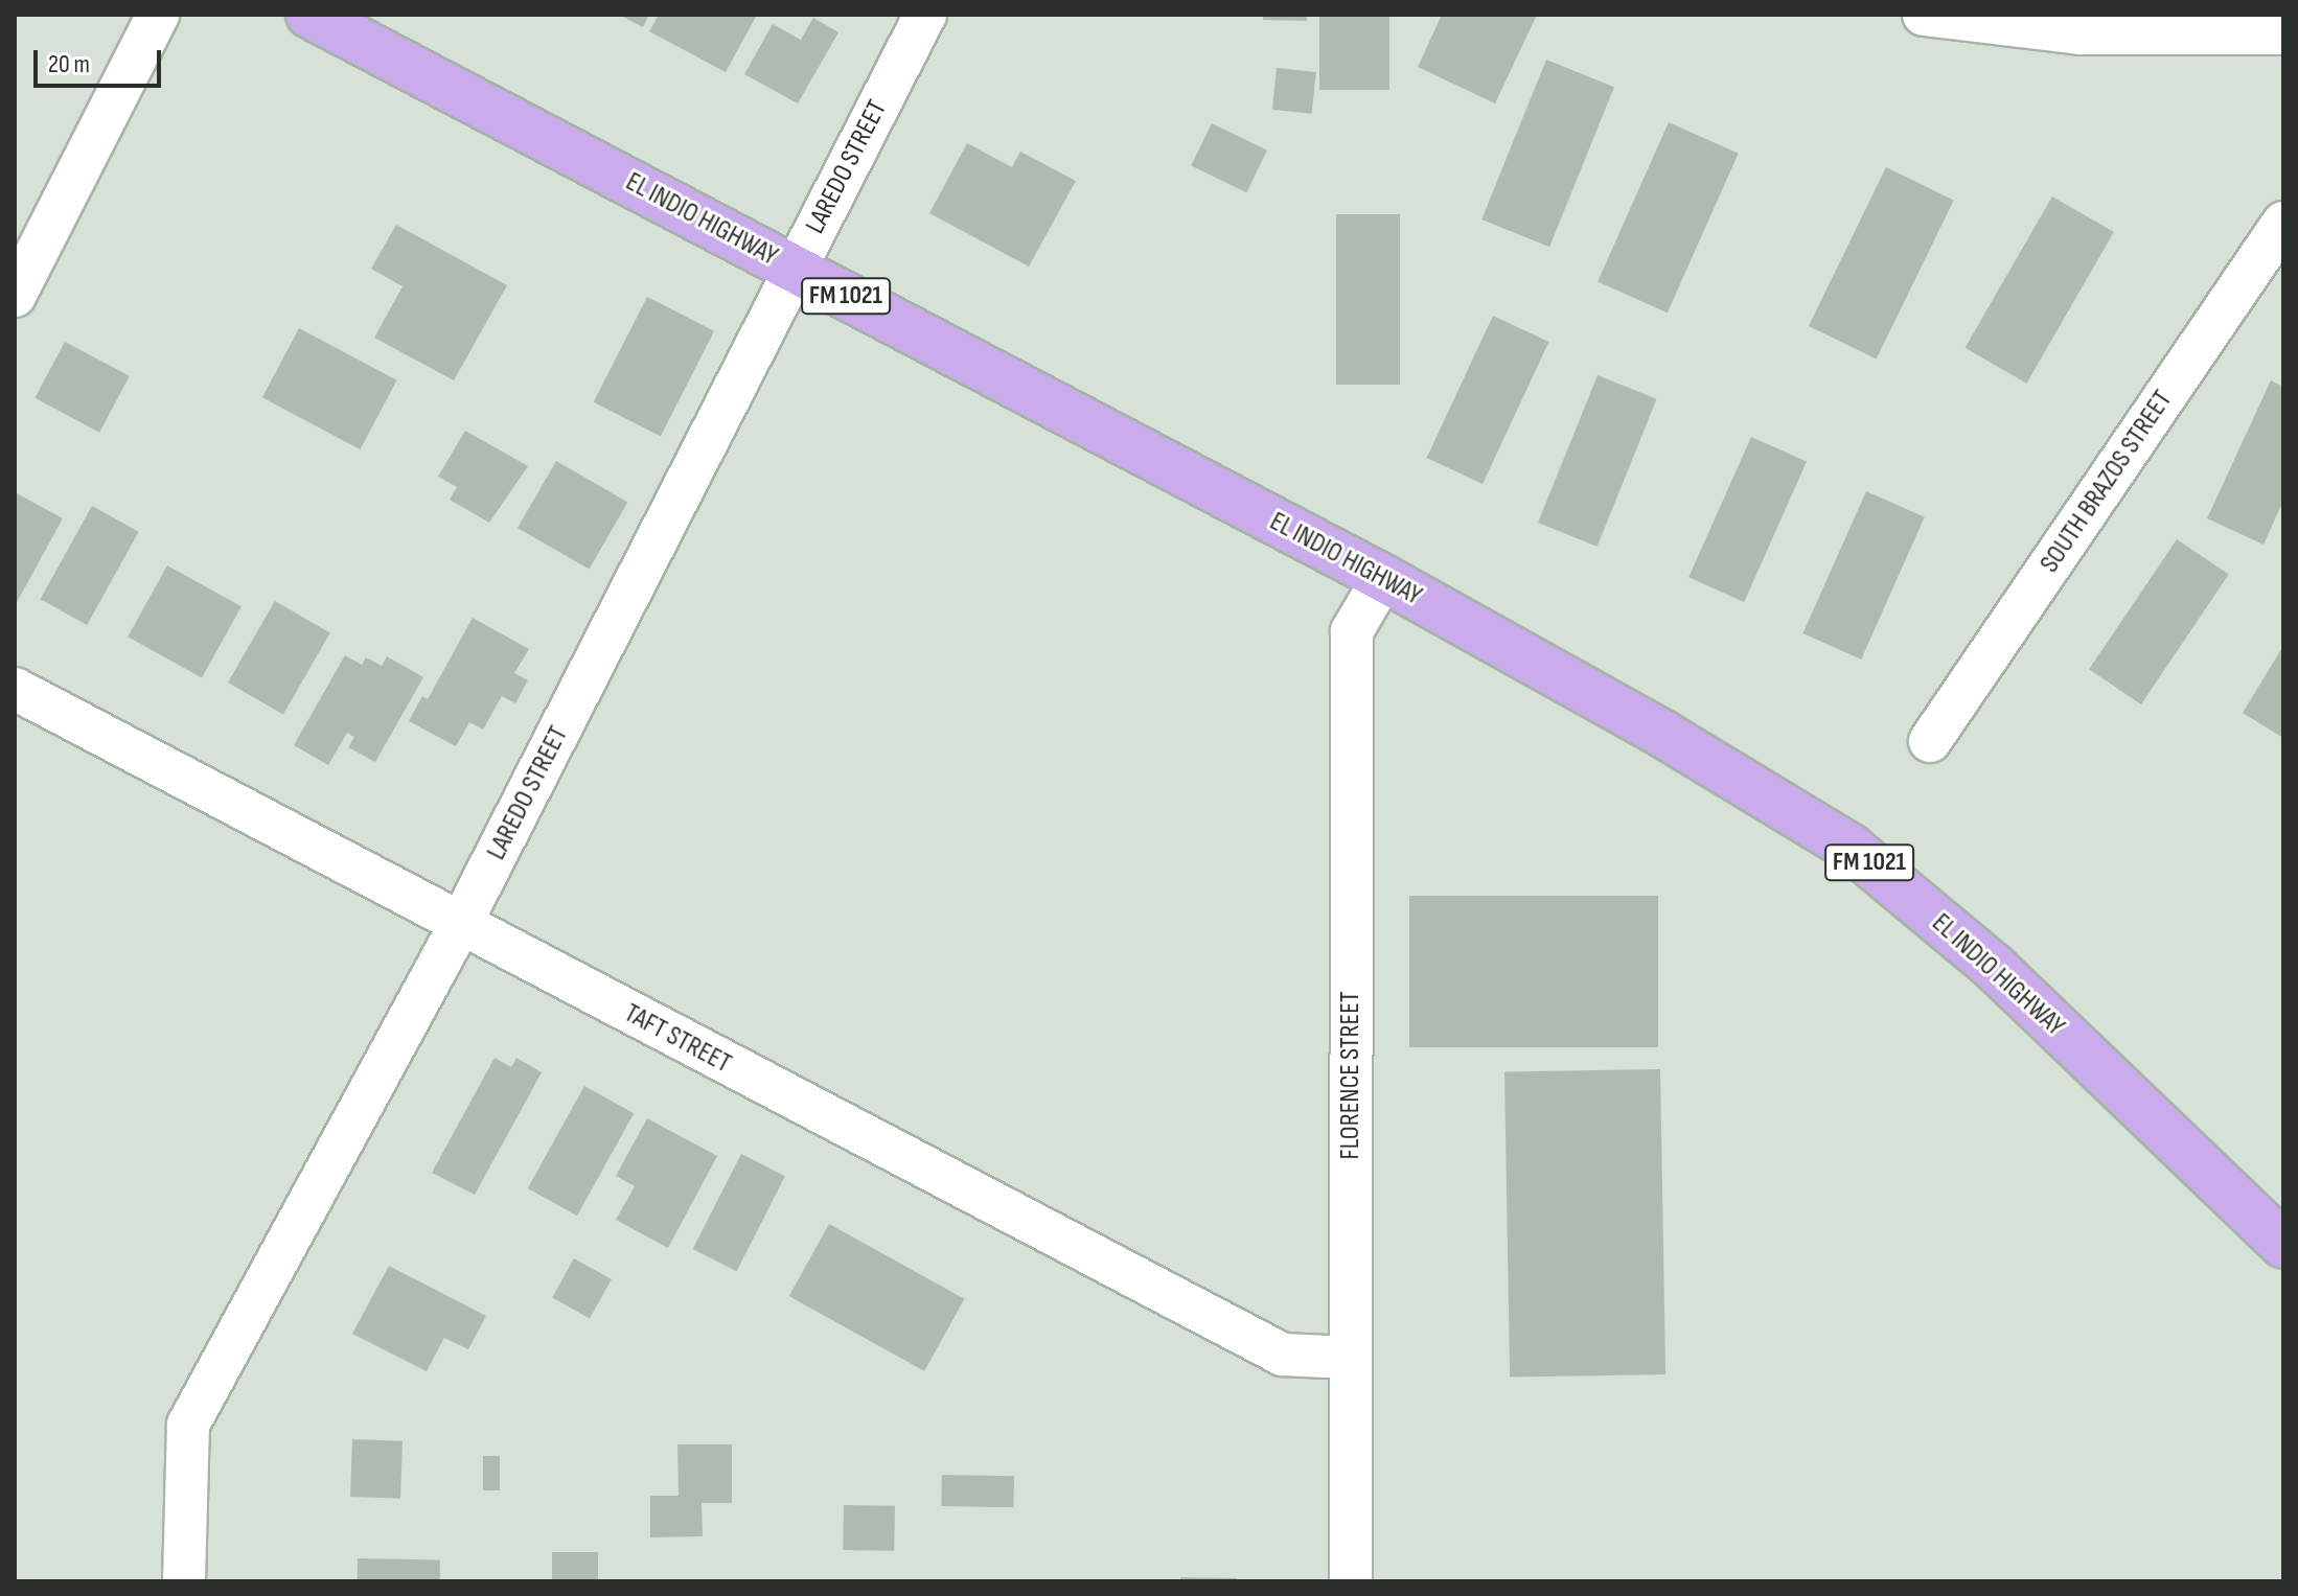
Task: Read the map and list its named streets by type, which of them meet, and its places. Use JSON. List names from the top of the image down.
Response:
{
  "streets": {
    "main road": ["EL INDIO HIGHWAY", "FM 1021"],
    "street": [
      "LAREDO STREET",
      "SOUTH BRAZOS STREET",
      "TAFT STREET",
      "FLORENCE STREET"
    ]
  },
  "crossings": [
    ["LAREDO STREET", "EL INDIO HIGHWAY"],
    ["LAREDO STREET", "TAFT STREET"],
    ["EL INDIO HIGHWAY", "FLORENCE STREET"],
    ["TAFT STREET", "FLORENCE STREET"]
  ],
  "scale_bar": "20 m"
}
